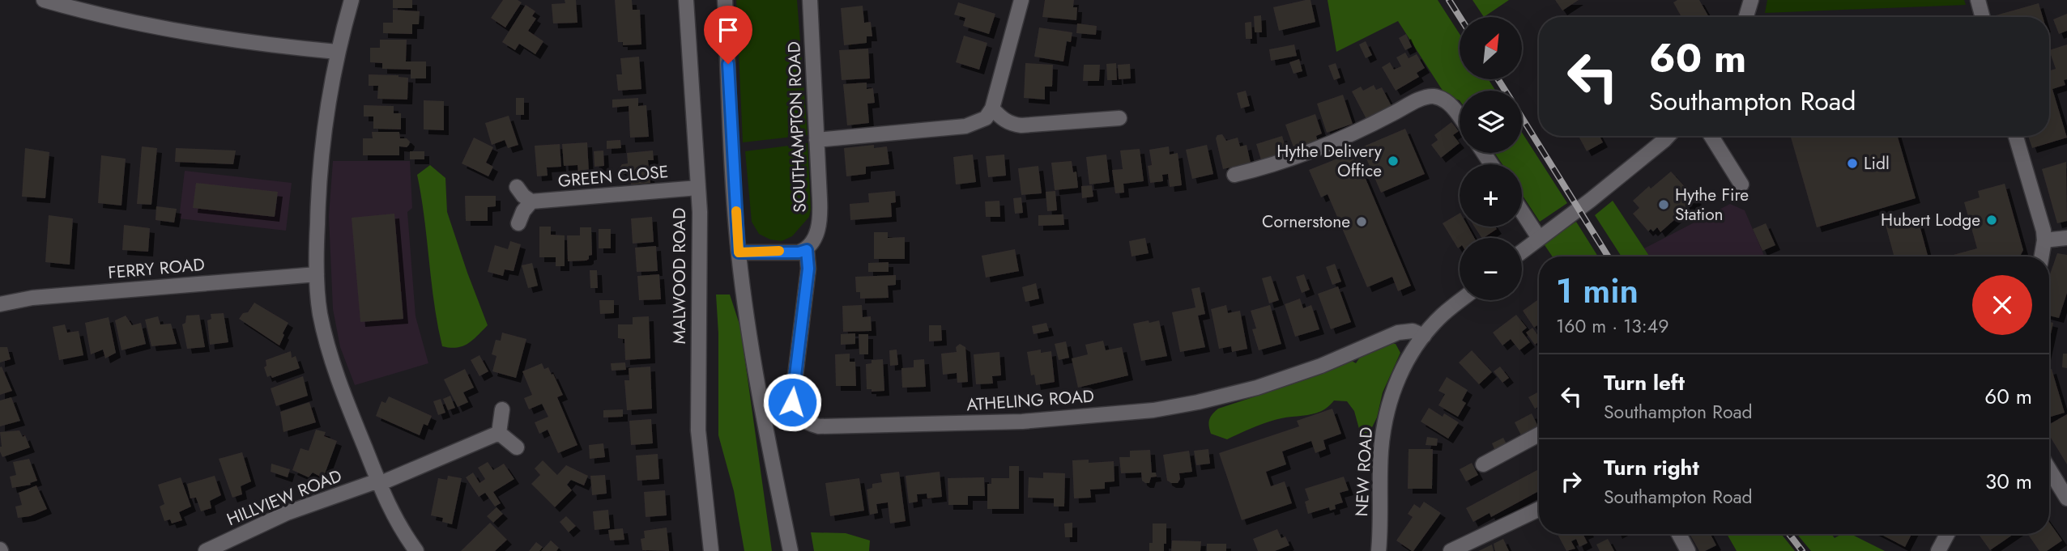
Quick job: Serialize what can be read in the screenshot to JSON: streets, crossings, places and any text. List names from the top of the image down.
{
  "streets": {
    "street": [
      "SOUTHAMPTON ROAD",
      "GREEN CLOSE",
      "FERRY ROAD",
      "MALWOOD ROAD",
      "ATHELING ROAD",
      "NEW ROAD",
      "HILLVIEW ROAD"
    ]
  },
  "crossings": [
    ["SOUTHAMPTON ROAD", "ATHELING ROAD"],
    ["GREEN CLOSE", "MALWOOD ROAD"],
    ["ATHELING ROAD", "NEW ROAD"]
  ],
  "places": [
    "Hythe Delivery Office",
    "Lidl",
    "Hythe Fire Station",
    "Hubert Lodge",
    "Cornerstone"
  ],
  "north": "top right",
  "page": {
    "map_buttons": ["+", "−"],
    "turn": ["60 m", "Southampton Road"],
    "heading": ["1 min", "160 m · 13:49"],
    "list": [
      {
        "name": "Turn left",
        "note": "Southampton Road",
        "value": "60 m"
      },
      {
        "name": "Turn right",
        "note": "Southampton Road",
        "value": "30 m"
      }
    ]
  }
}
